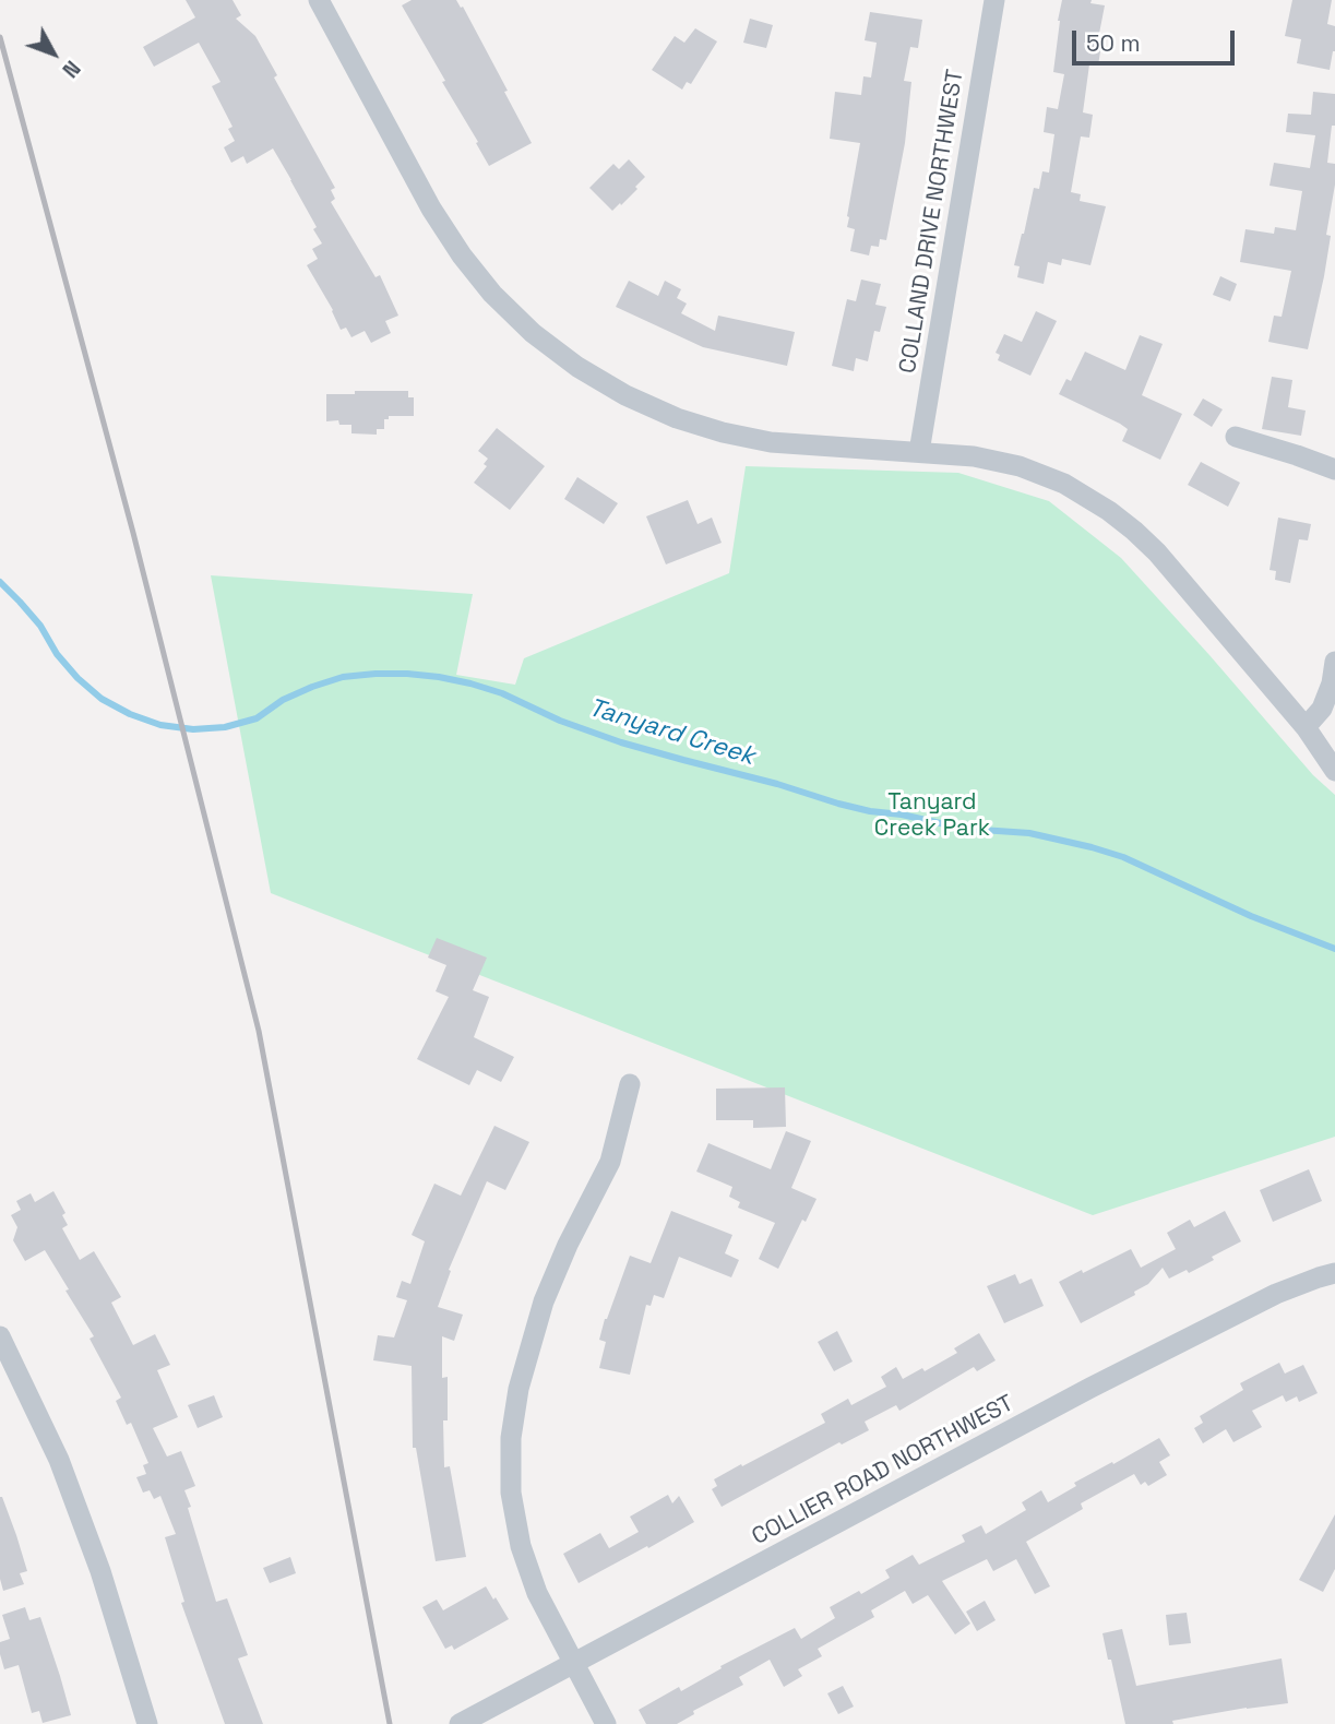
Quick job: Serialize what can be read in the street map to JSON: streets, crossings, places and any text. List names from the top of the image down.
{
  "streets": {
    "street": ["COLLAND DRIVE NORTHWEST", "COLLIER ROAD NORTHWEST"]
  },
  "water": ["Tanyard Creek"],
  "parks": ["Tanyard Creek Park"],
  "scale_bar": "50 m",
  "north": "bottom right"
}
